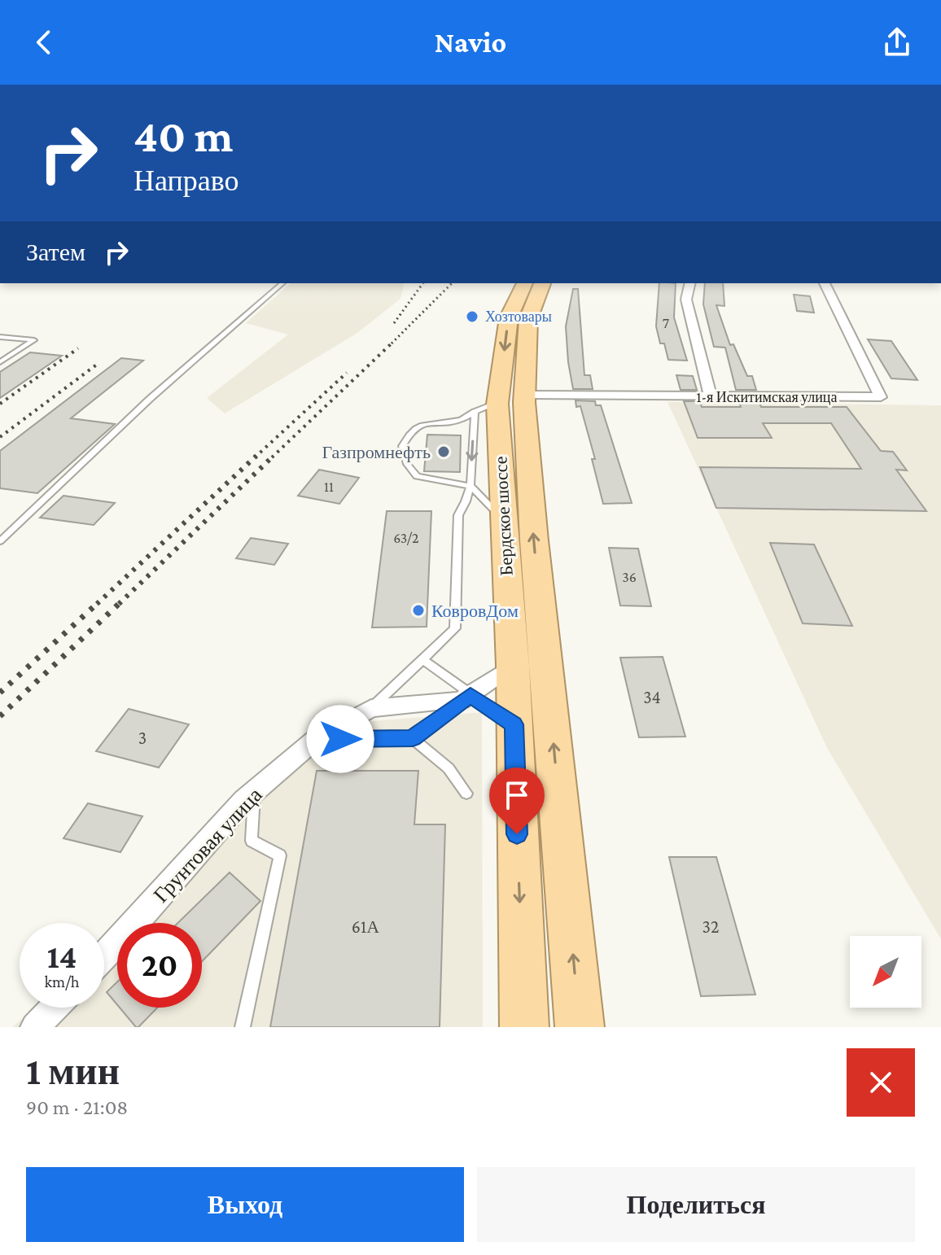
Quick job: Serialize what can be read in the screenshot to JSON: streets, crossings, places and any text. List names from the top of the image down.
{
  "streets": {
    "highway": ["Бердское шоссе"],
    "street": ["1-я Искитимская улица", "Грунтовая улица"]
  },
  "crossings": [
    ["1-я Искитимская улица", "Бердское шоссе"]
  ],
  "places": ["Хозтовары", "Газпромнефть", "КовровДом"],
  "house_numbers": [
    "7",
    "11",
    "63/2",
    "36",
    "34",
    "3",
    "61А",
    "32"
  ],
  "north": "bottom left",
  "page": {
    "header": "Navio",
    "turn": ["40 m", "Направо"],
    "then": "Затем",
    "speed": "14 km/h",
    "limit": "20",
    "heading": ["1 мин", "90 m · 21:08"],
    "buttons": ["Выход", "Поделиться"]
  }
}
